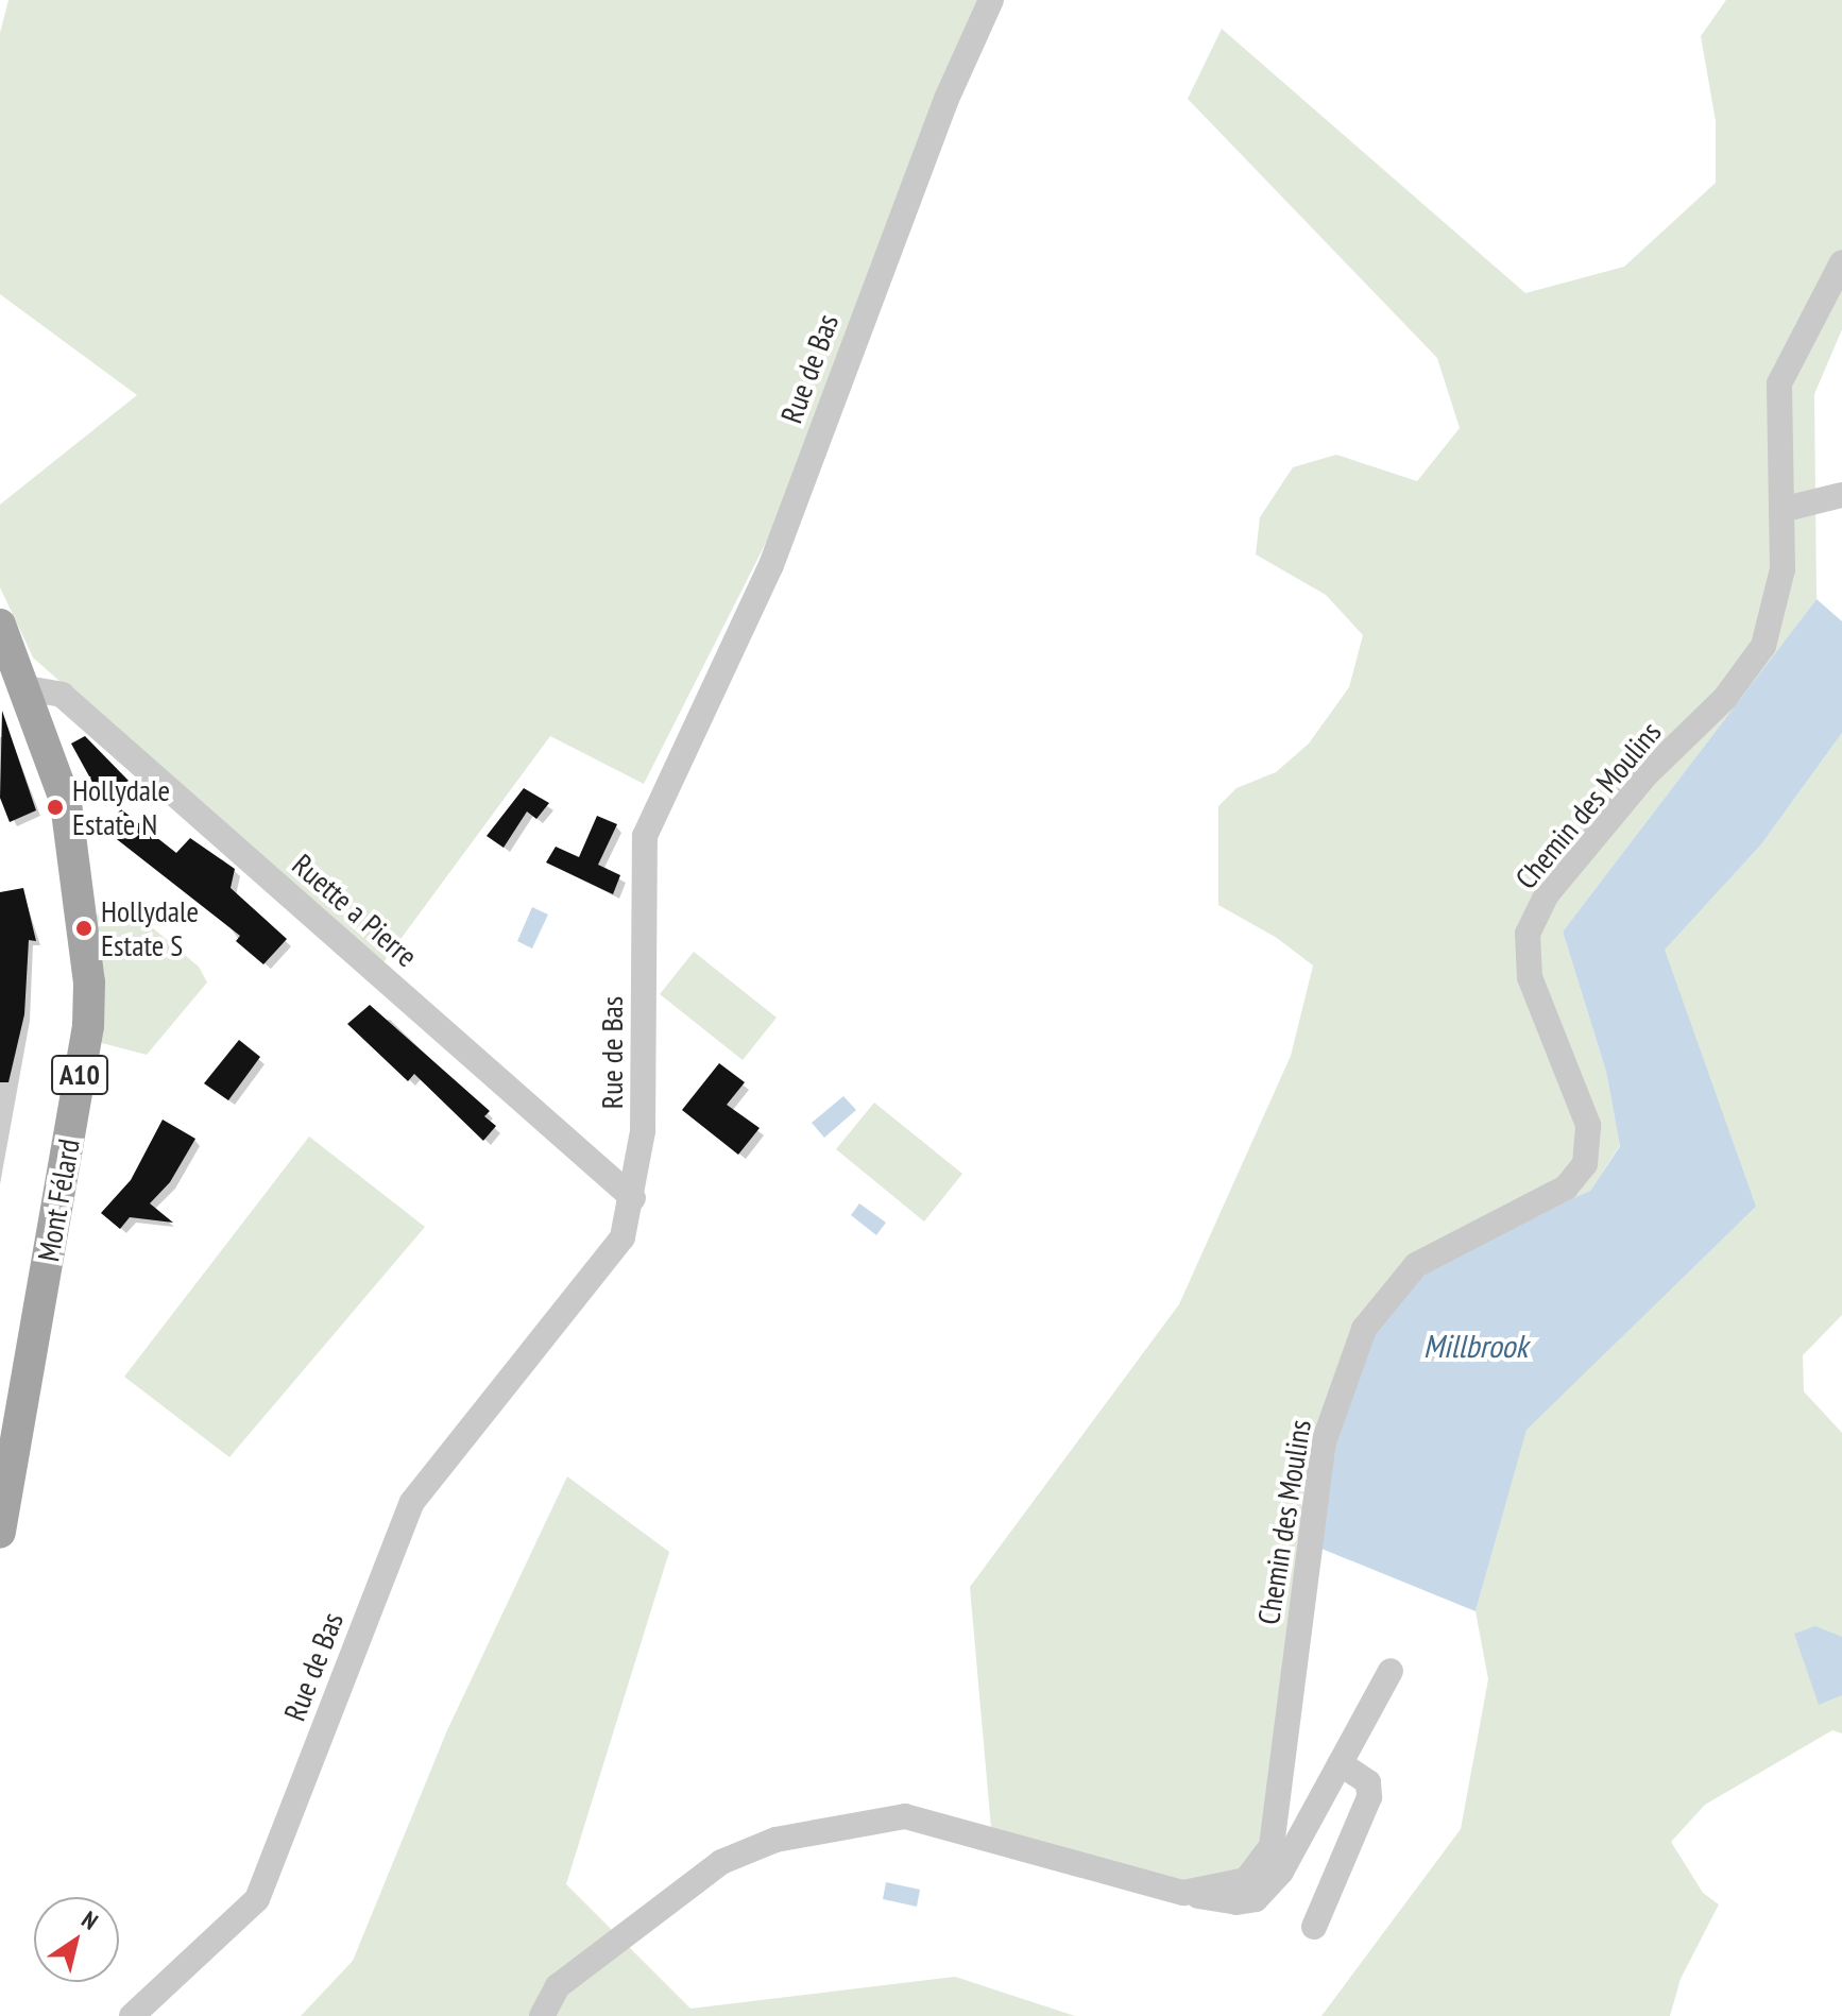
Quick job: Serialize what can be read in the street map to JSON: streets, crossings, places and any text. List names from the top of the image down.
{
  "streets": {
    "main road": ["A10", "Mont Félard"],
    "street": ["Rue de Bas", "Chemin des Moulins", "Ruette a Pierre"]
  },
  "crossings": [
    ["Rue de Bas", "Ruette a Pierre"],
    ["Ruette a Pierre", "Mont Félard"]
  ],
  "water": ["Millbrook"],
  "places": ["Hollydale Estate N", "Hollydale Estate S"],
  "north": "top right"
}
